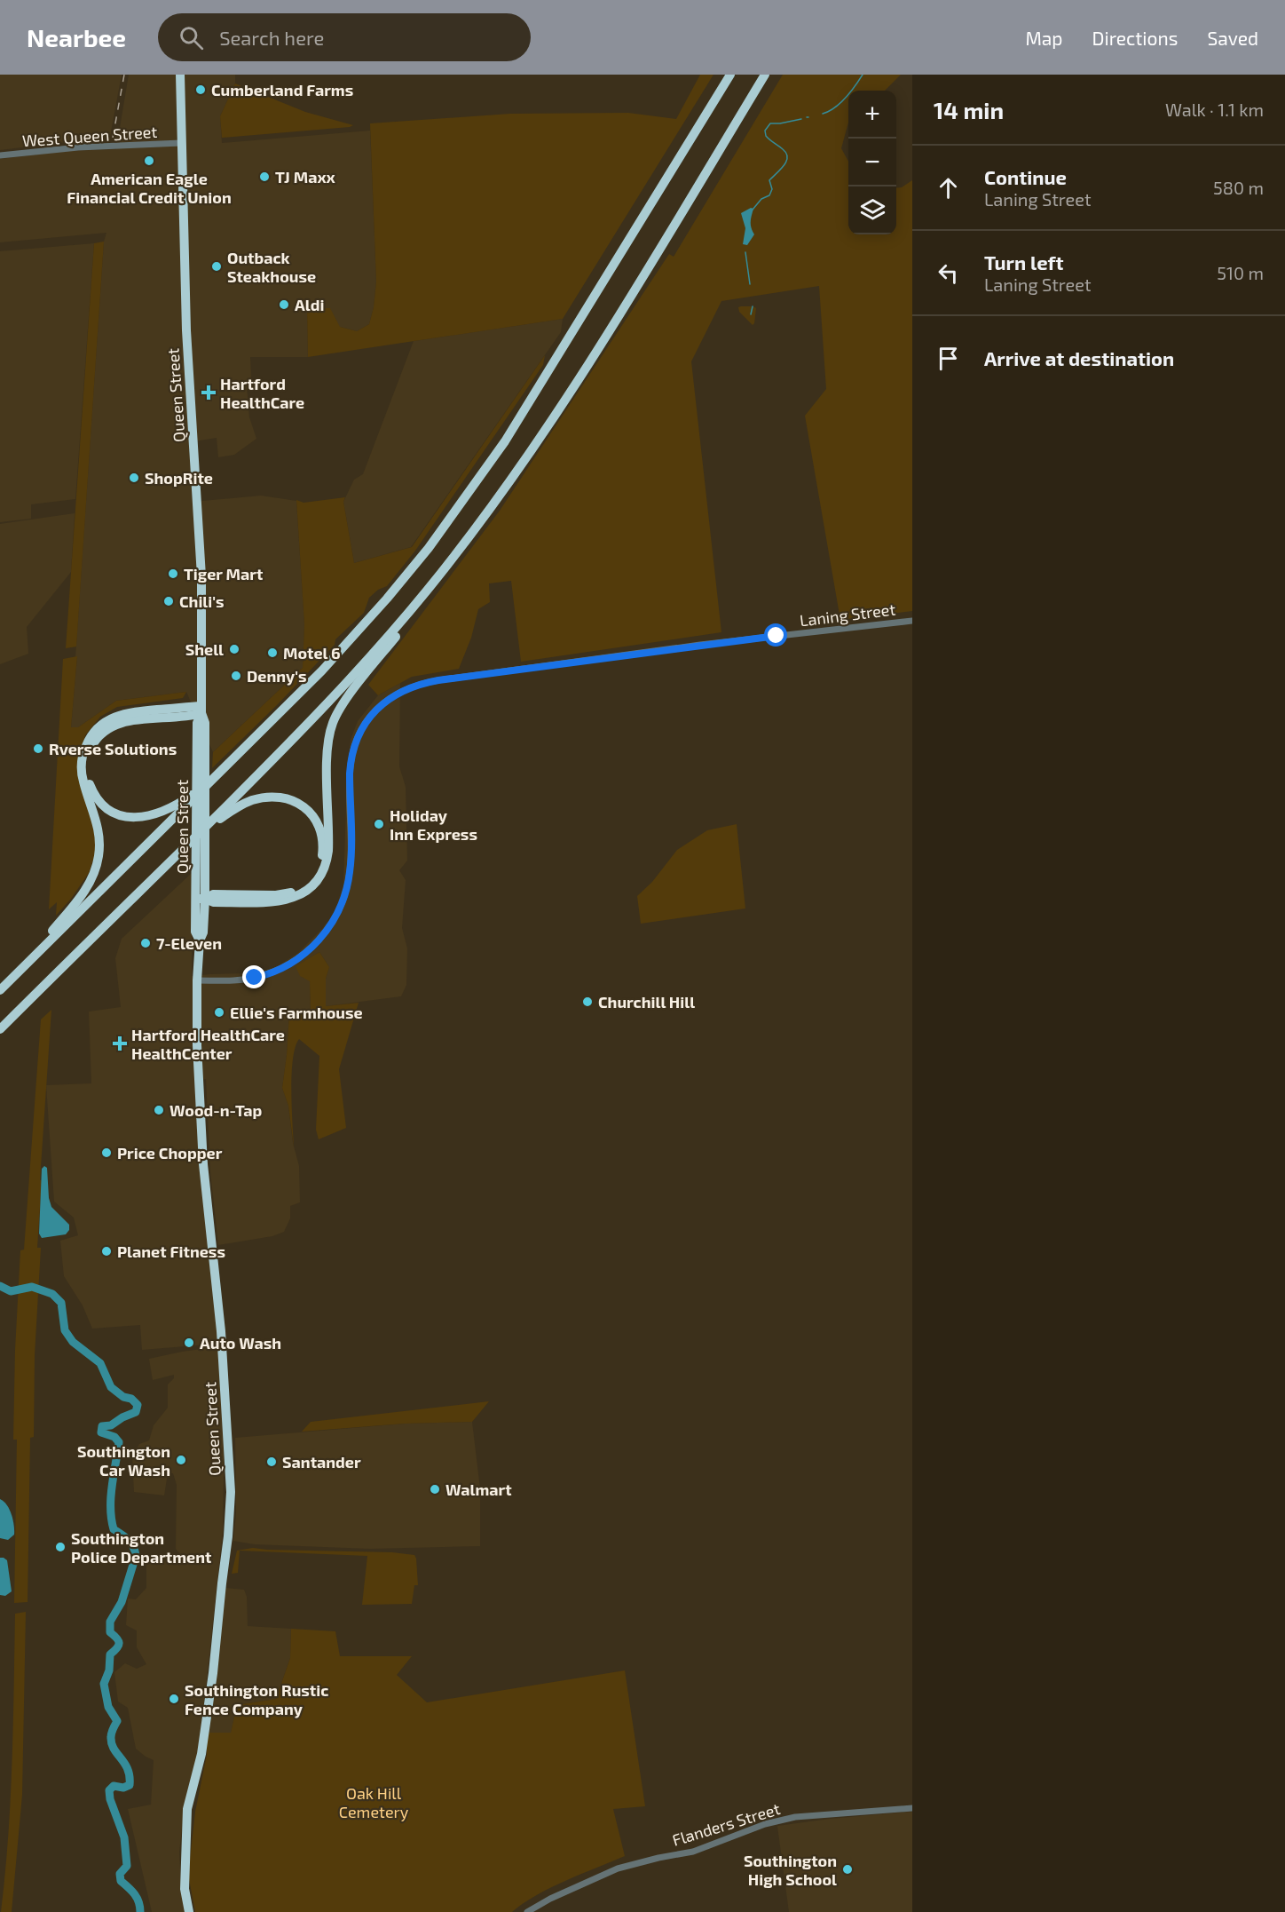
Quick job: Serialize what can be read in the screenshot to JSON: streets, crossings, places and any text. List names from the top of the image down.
{
  "streets": {
    "highway": ["Queen Street"],
    "street": ["West Queen Street", "Laning Street", "Flanders Street"]
  },
  "crossings": [
    ["West Queen Street", "Queen Street"],
    ["Queen Street", "Laning Street"]
  ],
  "parks": ["Oak Hill Cemetery"],
  "places": {
    "other": [
      "Cumberland Farms",
      "American Eagle Financial Credit Union",
      "TJ Maxx",
      "Outback Steakhouse",
      "Aldi",
      "ShopRite",
      "Tiger Mart",
      "Chili's",
      "Shell",
      "Motel 6",
      "Denny's",
      "Rverse Solutions",
      "Holiday Inn Express",
      "7-Eleven",
      "Churchill Hill",
      "Ellie's Farmhouse",
      "Wood-n-Tap",
      "Price Chopper",
      "Planet Fitness",
      "Auto Wash",
      "Southington Car Wash",
      "Santander",
      "Walmart",
      "Southington Police Department",
      "Southington Rustic Fence Company",
      "Southington High School"
    ],
    "health": ["Hartford HealthCare", "Hartford HealthCare HealthCenter"]
  },
  "page": {
    "header": "Nearbee",
    "search": "Search here",
    "nav": ["Map", "Directions", "Saved"],
    "heading": ["14 min", "Walk · 1.1 km"],
    "map_buttons": ["+", "−"],
    "list": [
      ["Continue", "Laning Street", "580 m"],
      ["Turn left", "Laning Street", "510 m"],
      "Arrive at destination"
    ]
  }
}
